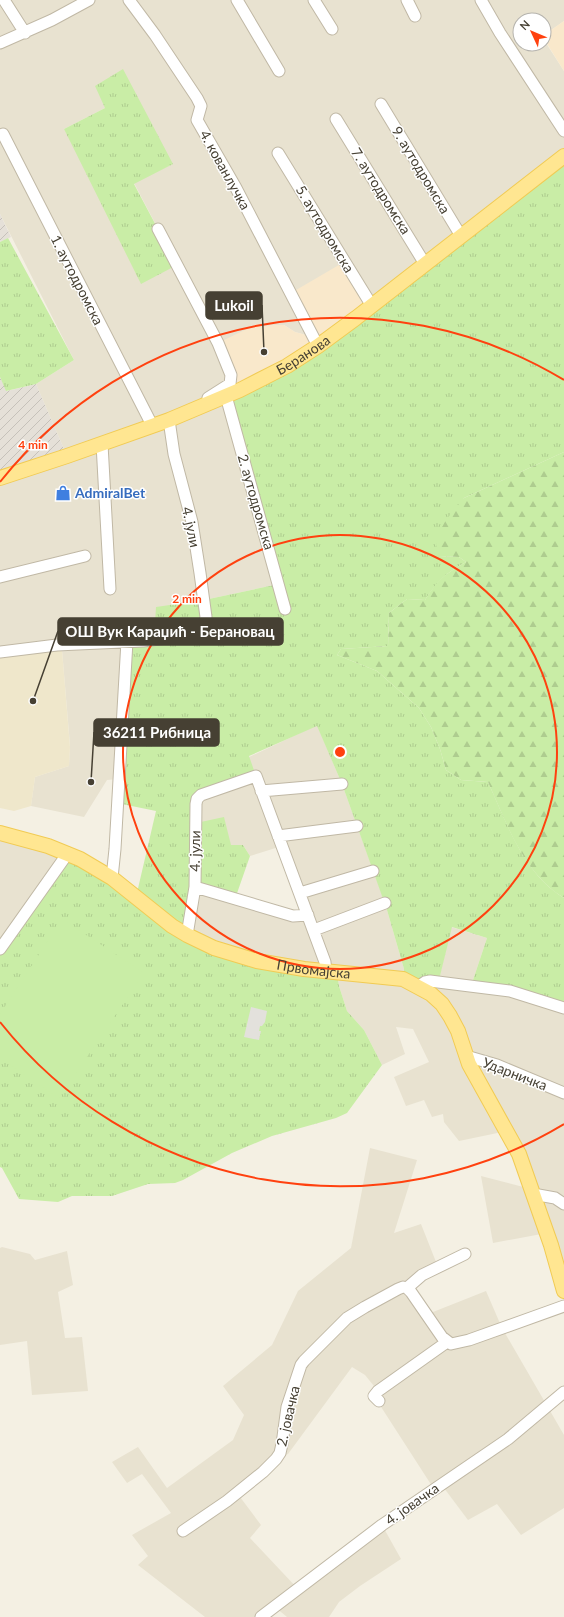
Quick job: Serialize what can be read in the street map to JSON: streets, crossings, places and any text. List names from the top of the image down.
{
  "streets": {
    "main road": ["Беранова", "Првомајска"],
    "street": [
      "4. кованлучка",
      "9. аутодромска",
      "7. аутодромска",
      "5. аутодромска",
      "1. аутодромска",
      "2. аутодромска",
      "4. јули",
      "Ударничка",
      "2. јовачка",
      "4. јовачка"
    ]
  },
  "crossings": [
    ["4. кованлучка", "Беранова"],
    ["9. аутодромска", "Беранова"],
    ["7. аутодромска", "Беранова"],
    ["5. аутодромска", "Беранова"],
    ["1. аутодромска", "Беранова"],
    ["Беранова", "2. аутодромска"],
    ["Беранова", "4. јули"],
    ["4. јули", "Првомајска"],
    ["Првомајска", "Ударничка"]
  ],
  "places": {
    "other": ["Lukoil", "ОШ Вук Караџић - Берановац", "36211 Рибница"],
    "shop": ["AdmiralBet"]
  },
  "north": "top left",
  "rings": ["4 min", "2 min"]
}
